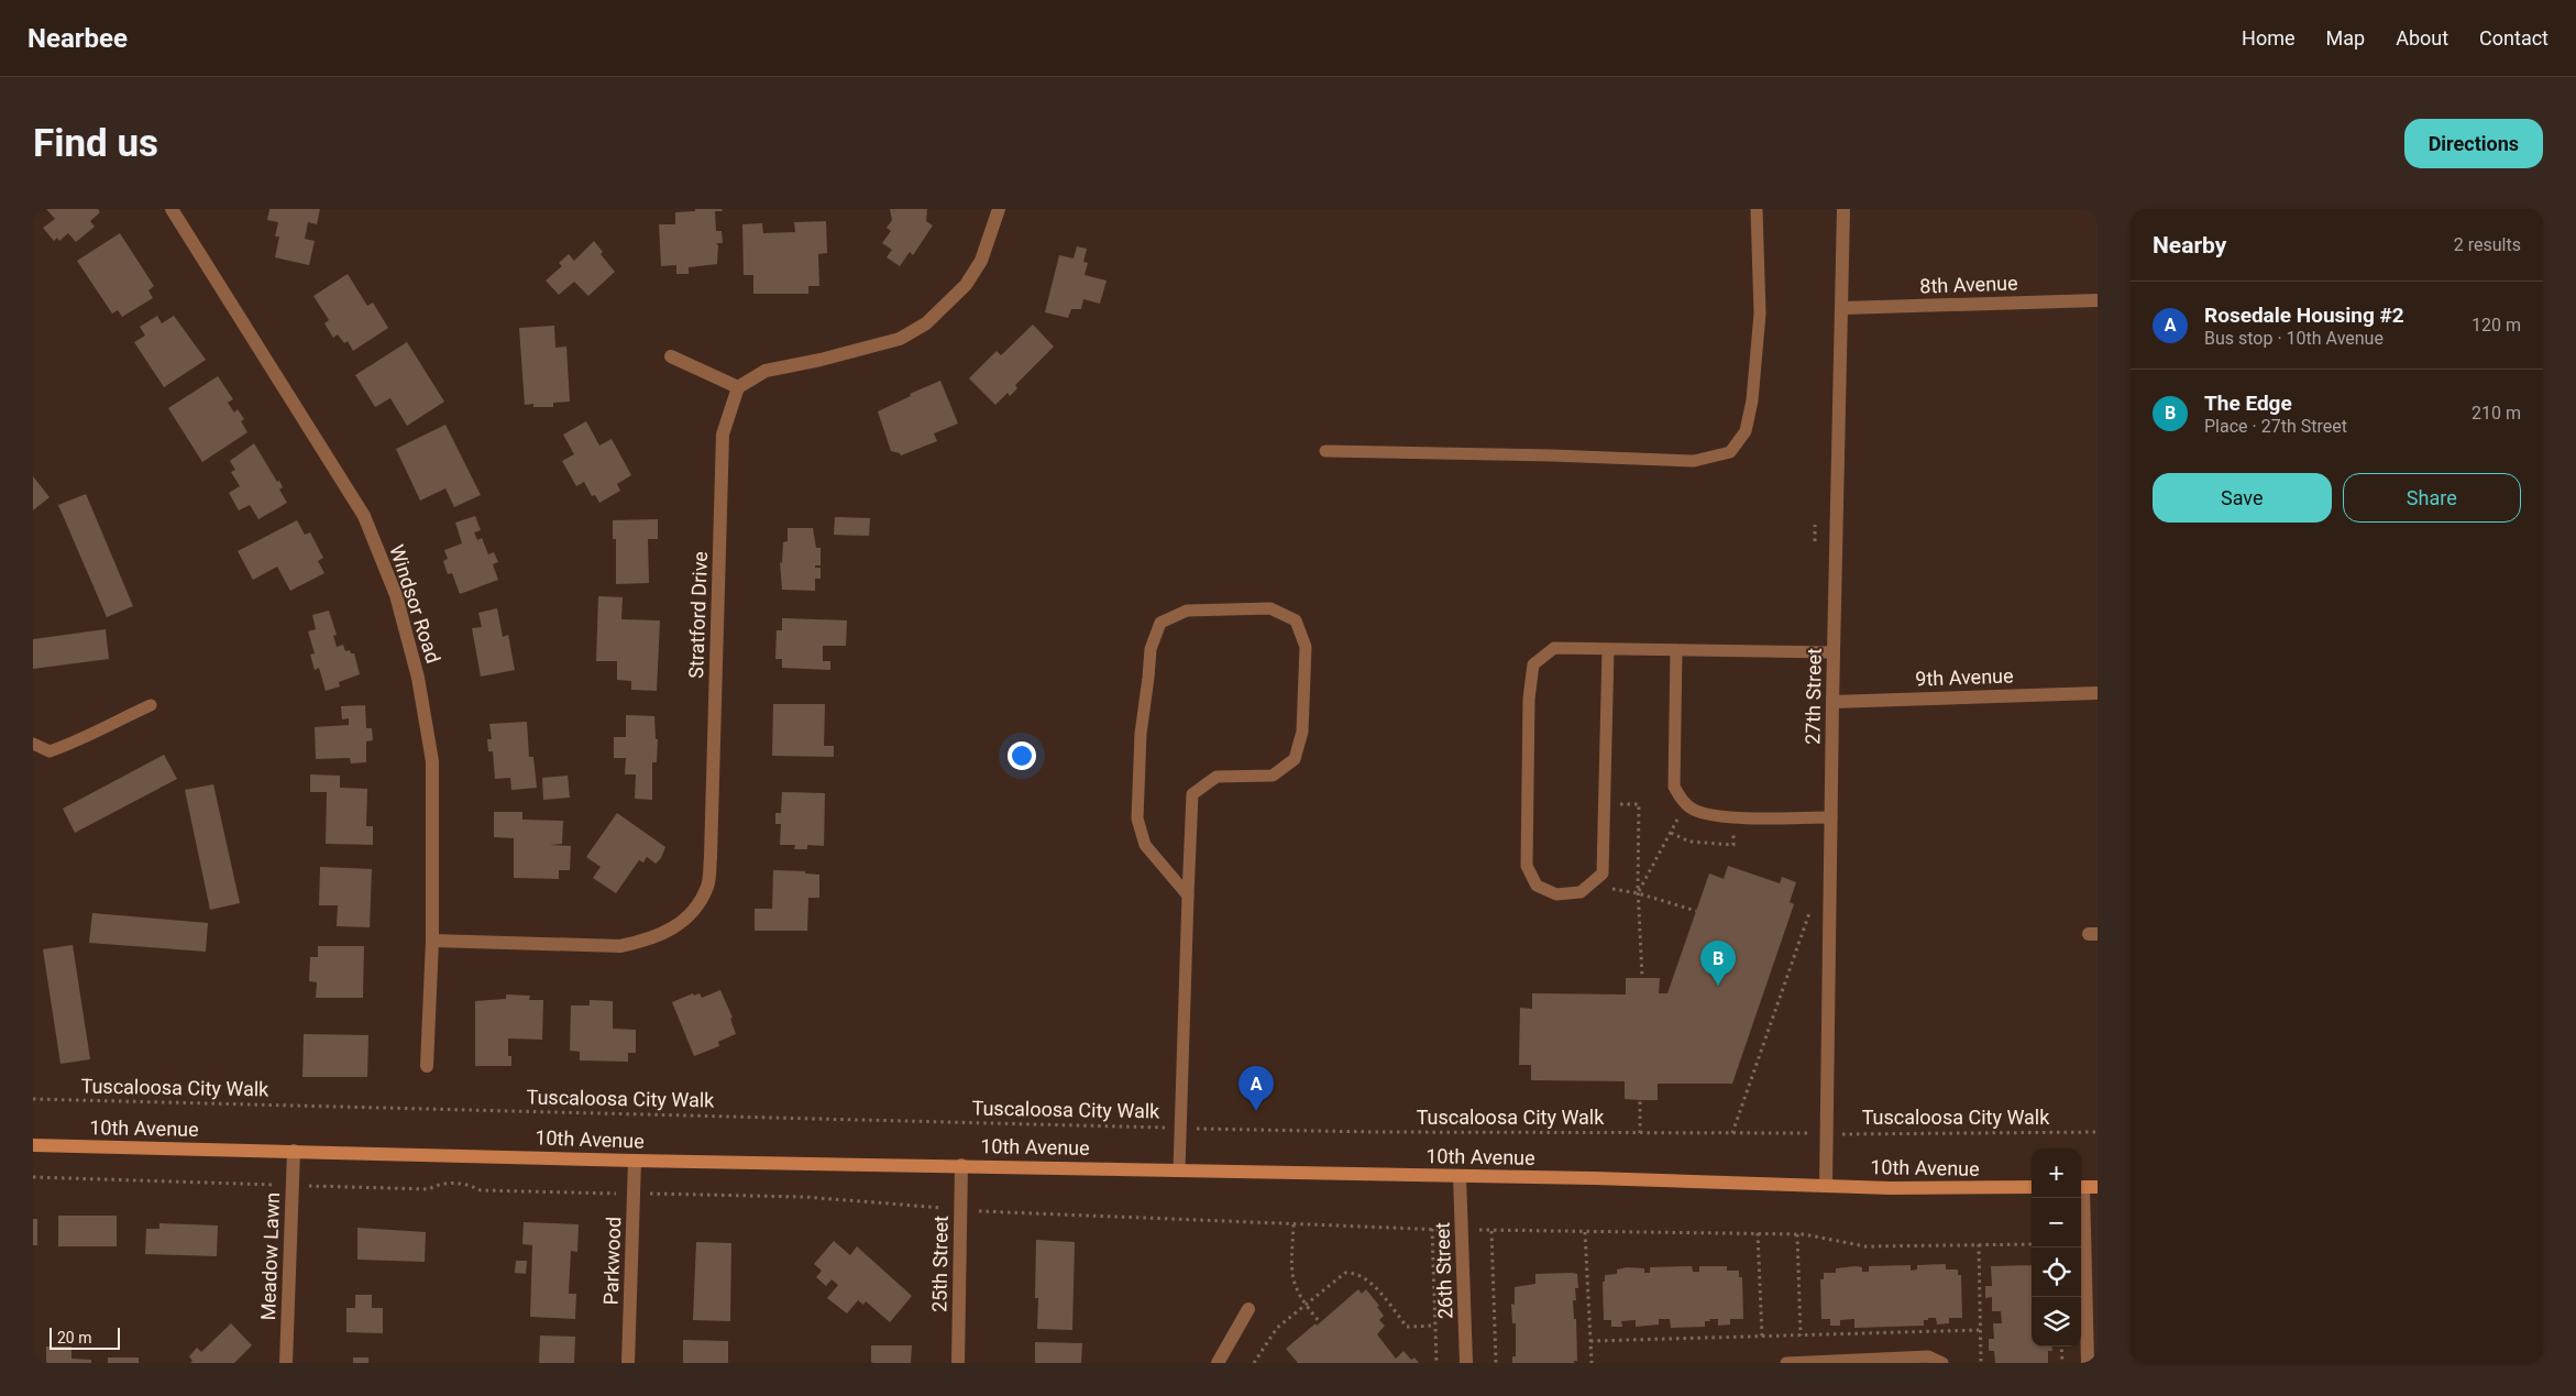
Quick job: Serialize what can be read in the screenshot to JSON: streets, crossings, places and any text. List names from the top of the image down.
{
  "streets": {
    "main road": ["10th Avenue"],
    "street": [
      "8th Avenue",
      "Windsor Road",
      "Stratford Drive",
      "9th Avenue",
      "27th Street",
      "Meadow Lawn",
      "Parkwood",
      "25th Street",
      "26th Street"
    ],
    "path": ["Tuscaloosa City Walk"]
  },
  "crossings": [
    ["8th Avenue", "27th Street"],
    ["Windsor Road", "Stratford Drive"],
    ["9th Avenue", "27th Street"],
    ["27th Street", "Tuscaloosa City Walk"],
    ["27th Street", "10th Avenue"],
    ["10th Avenue", "Meadow Lawn"],
    ["10th Avenue", "Parkwood"],
    ["10th Avenue", "25th Street"],
    ["10th Avenue", "26th Street"]
  ],
  "scale_bar": "20 m",
  "page": {
    "header": "Nearbee",
    "nav": [
      "Home",
      "Map",
      "About",
      "Contact"
    ],
    "buttons": [
      "Directions",
      ["Save", "Share"]
    ],
    "title": "Find us",
    "heading": ["Nearby", "2 results"],
    "list": [
      {
        "mark": "A",
        "name": "Rosedale Housing #2",
        "note": "Bus stop · 10th Avenue",
        "value": "120 m"
      },
      {
        "mark": "B",
        "name": "The Edge",
        "note": "Place · 27th Street",
        "value": "210 m"
      }
    ],
    "pins": ["B", "A"],
    "map_buttons": ["+", "−"],
    "scale": "20 m"
  }
}
